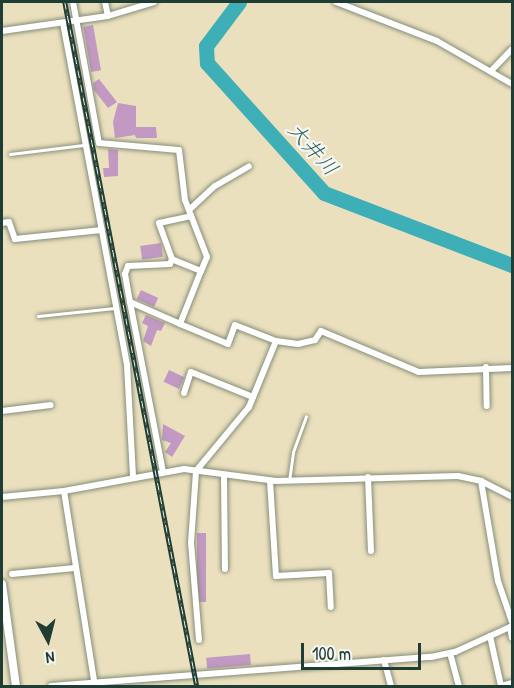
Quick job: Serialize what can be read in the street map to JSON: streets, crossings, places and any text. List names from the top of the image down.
{
  "water": ["大井川"],
  "scale_bar": "100 m",
  "north": "bottom"
}
